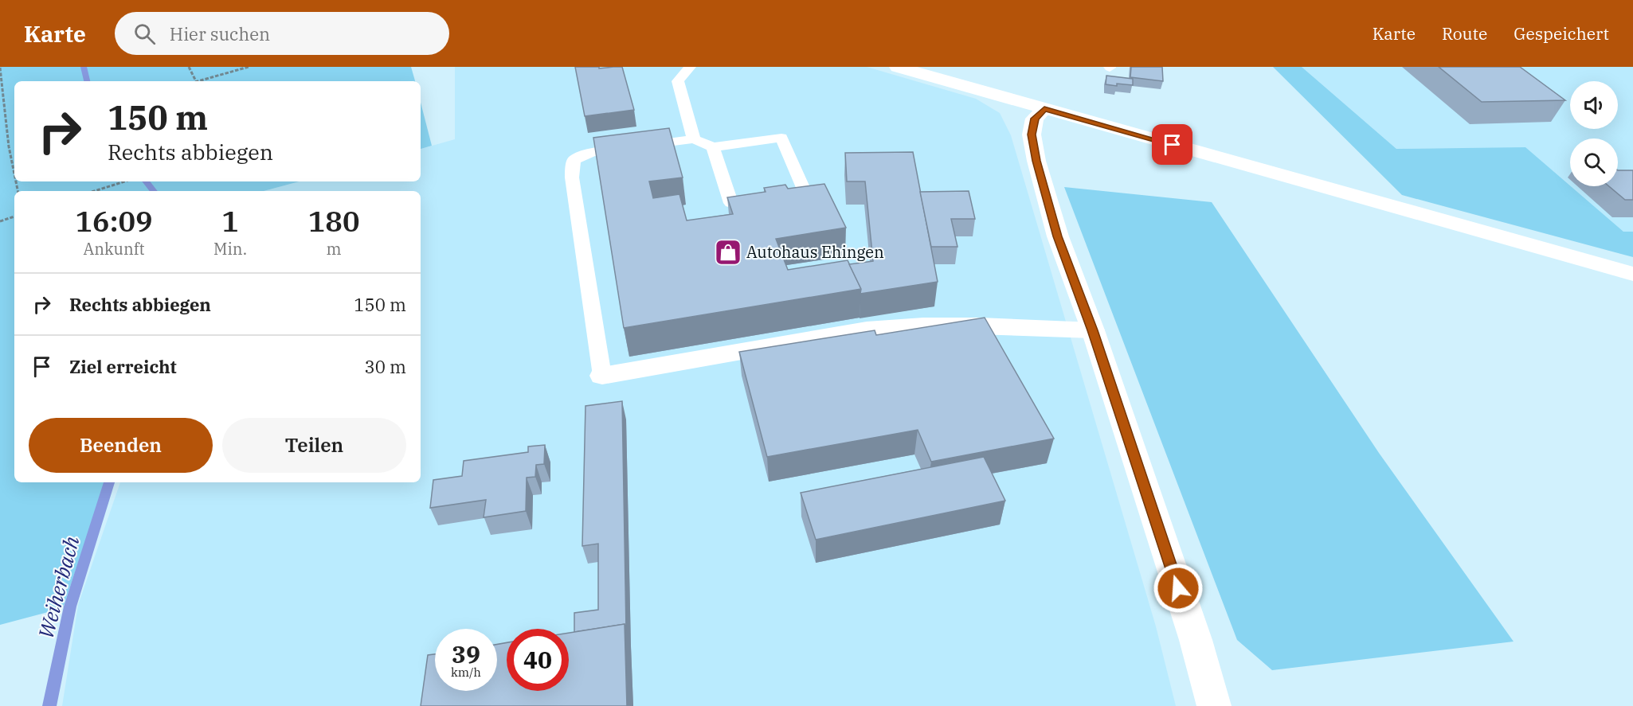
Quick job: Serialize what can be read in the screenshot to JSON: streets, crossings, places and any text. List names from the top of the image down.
{
  "water": ["Weiherbach"],
  "places": {
    "shop": ["Autohaus Ehingen"]
  },
  "page": {
    "header": "Karte",
    "search": "Hier suchen",
    "nav": ["Karte", "Route", "Gespeichert"],
    "turn": ["150 m", "Rechts abbiegen"],
    "eta": [
      "16:09",
      "Ankunft",
      "1",
      "Min.",
      "180",
      "m"
    ],
    "list": [
      {
        "name": "Rechts abbiegen",
        "value": "150 m"
      },
      {
        "name": "Ziel erreicht",
        "value": "30 m"
      }
    ],
    "buttons": ["Beenden", "Teilen"],
    "speed": "39 km/h",
    "limit": "40"
  }
}
